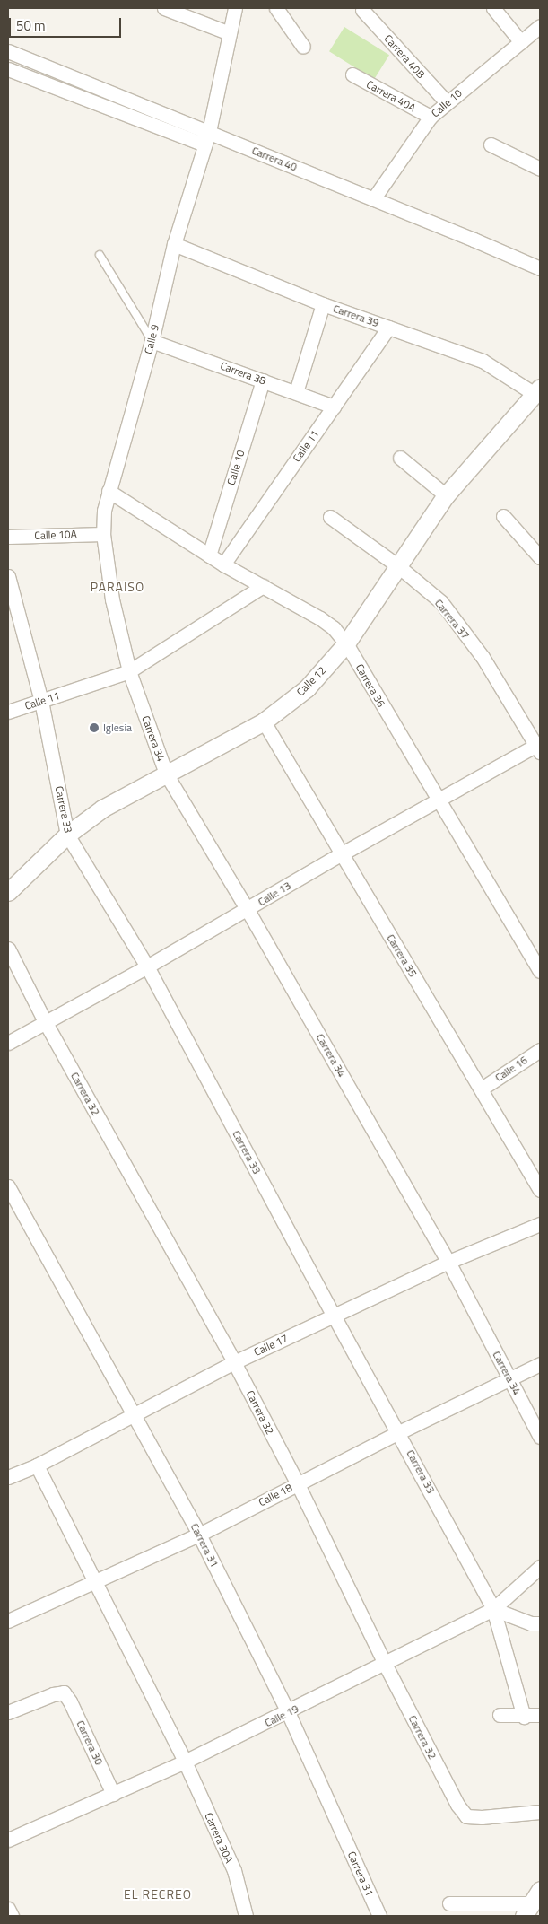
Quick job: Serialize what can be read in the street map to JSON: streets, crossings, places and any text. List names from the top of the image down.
{
  "streets": {
    "street": [
      "Carrera 40B",
      "Carrera 40A",
      "Calle 10",
      "Carrera 40",
      "Carrera 39",
      "Calle 9",
      "Carrera 38",
      "Calle 11",
      "Calle 10A",
      "Carrera 37",
      "Calle 12",
      "Carrera 36",
      "Carrera 34",
      "Carrera 33",
      "Calle 13",
      "Carrera 35",
      "Calle 16",
      "Carrera 32",
      "Calle 17",
      "Calle 18",
      "Carrera 31",
      "Calle 19",
      "Carrera 30",
      "Carrera 30A"
    ]
  },
  "crossings": [
    ["Carrera 40B", "Calle 10"],
    ["Carrera 40A", "Calle 10"],
    ["Calle 10", "Carrera 40"],
    ["Calle 10", "Carrera 38"],
    ["Calle 10", "Carrera 36"],
    ["Carrera 40", "Calle 9"],
    ["Carrera 39", "Calle 9"],
    ["Carrera 39", "Calle 11"],
    ["Carrera 39", "Calle 12"],
    ["Calle 9", "Carrera 38"],
    ["Calle 9", "Calle 11"],
    ["Calle 9", "Calle 10A"],
    ["Calle 9", "Carrera 36"],
    ["Calle 9", "Carrera 34"],
    ["Carrera 38", "Calle 11"],
    ["Calle 11", "Carrera 36"],
    ["Calle 11", "Carrera 34"],
    ["Calle 11", "Carrera 33"],
    ["Carrera 37", "Calle 12"],
    ["Carrera 37", "Calle 13"],
    ["Calle 12", "Carrera 36"],
    ["Calle 12", "Carrera 34"],
    ["Calle 12", "Carrera 33"],
    ["Calle 12", "Carrera 35"],
    ["Carrera 36", "Calle 13"],
    ["Carrera 34", "Calle 13"],
    ["Carrera 34", "Calle 17"],
    ["Carrera 34", "Calle 18"],
    ["Carrera 33", "Calle 13"],
    ["Carrera 33", "Calle 17"],
    ["Carrera 33", "Calle 18"],
    ["Carrera 33", "Calle 19"],
    ["Calle 13", "Carrera 35"],
    ["Calle 13", "Carrera 32"],
    ["Carrera 35", "Calle 16"],
    ["Carrera 32", "Calle 17"],
    ["Carrera 32", "Calle 18"],
    ["Carrera 32", "Calle 19"],
    ["Calle 17", "Carrera 31"],
    ["Calle 18", "Carrera 31"],
    ["Carrera 31", "Calle 19"],
    ["Calle 19", "Carrera 30"],
    ["Calle 19", "Carrera 30A"]
  ],
  "districts": ["PARAISO", "EL RECREO"],
  "places": ["Iglesia"],
  "scale_bar": "50 m"
}
